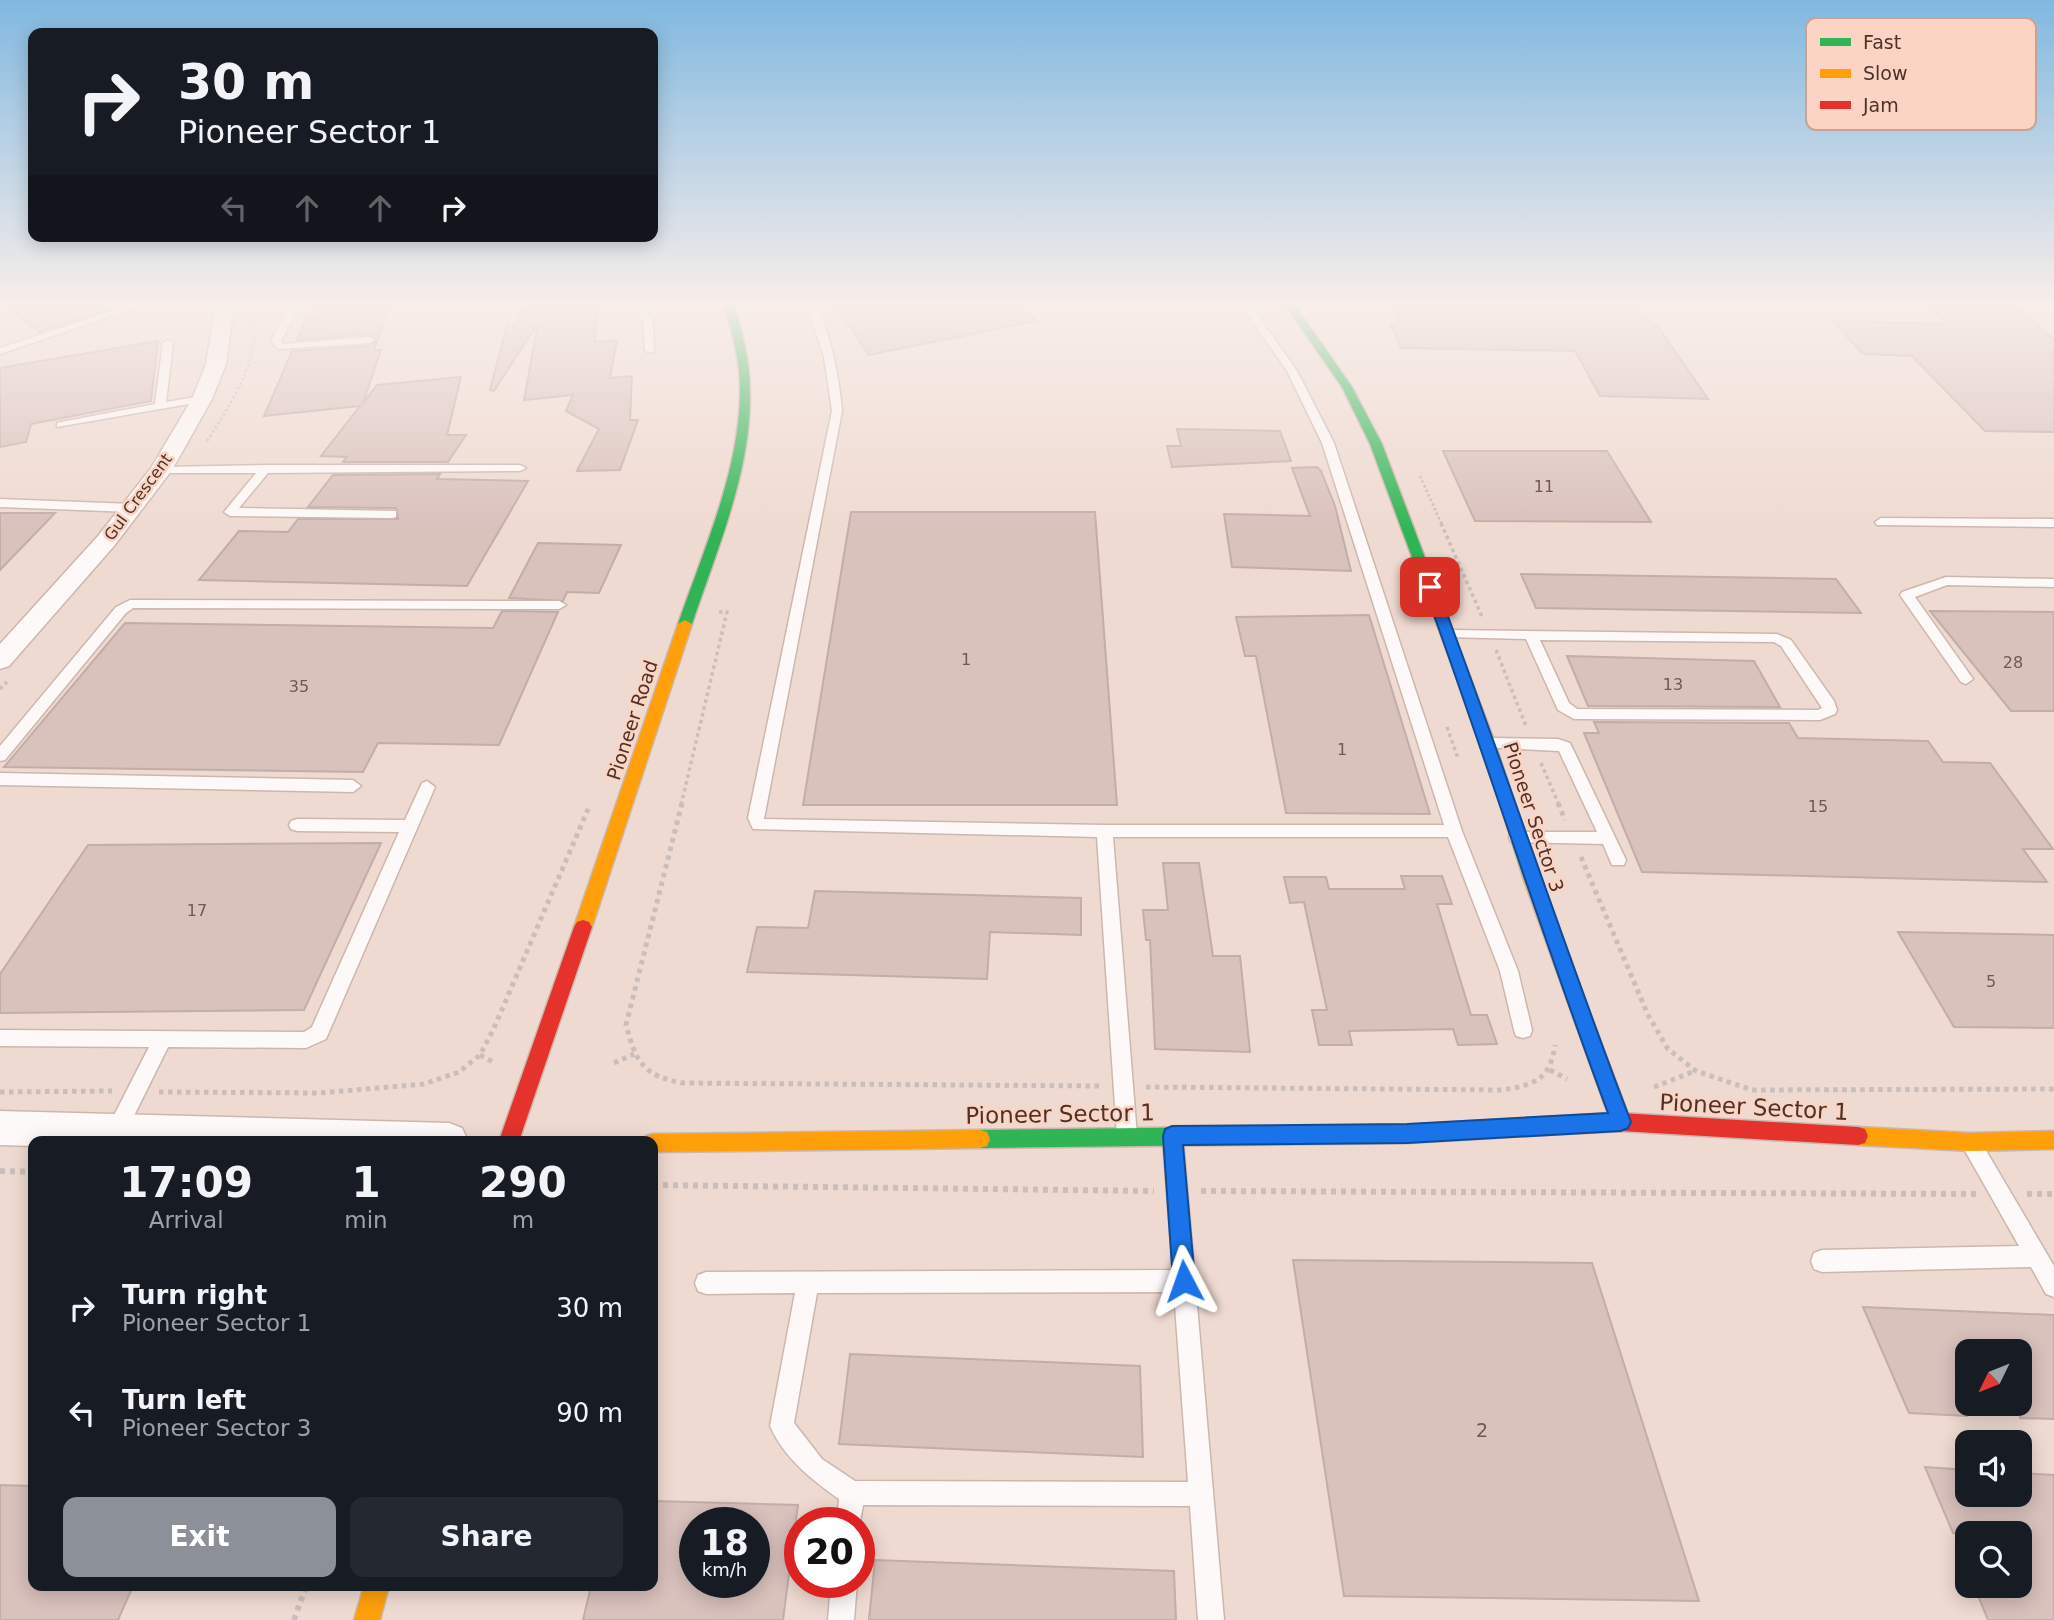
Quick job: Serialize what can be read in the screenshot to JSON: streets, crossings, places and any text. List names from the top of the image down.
{
  "streets": {
    "street": [
      "Gul Crescent",
      "Pioneer Road",
      "Pioneer Sector 3",
      "Pioneer Sector 1"
    ]
  },
  "crossings": [
    ["Pioneer Sector 3", "Pioneer Sector 1"]
  ],
  "house_numbers": [
    "11",
    "1",
    "28",
    "13",
    "35",
    "1",
    "15",
    "17",
    "5",
    "2"
  ],
  "legend": ["Fast", "Slow", "Jam"],
  "north": "bottom left",
  "page": {
    "turn": ["30 m", "Pioneer Sector 1"],
    "eta": [
      "17:09",
      "Arrival",
      "1",
      "min",
      "290",
      "m"
    ],
    "list": [
      {
        "name": "Turn right",
        "note": "Pioneer Sector 1",
        "value": "30 m"
      },
      {
        "name": "Turn left",
        "note": "Pioneer Sector 3",
        "value": "90 m"
      }
    ],
    "buttons": ["Exit", "Share"],
    "speed": "18 km/h",
    "limit": "20"
  }
}
